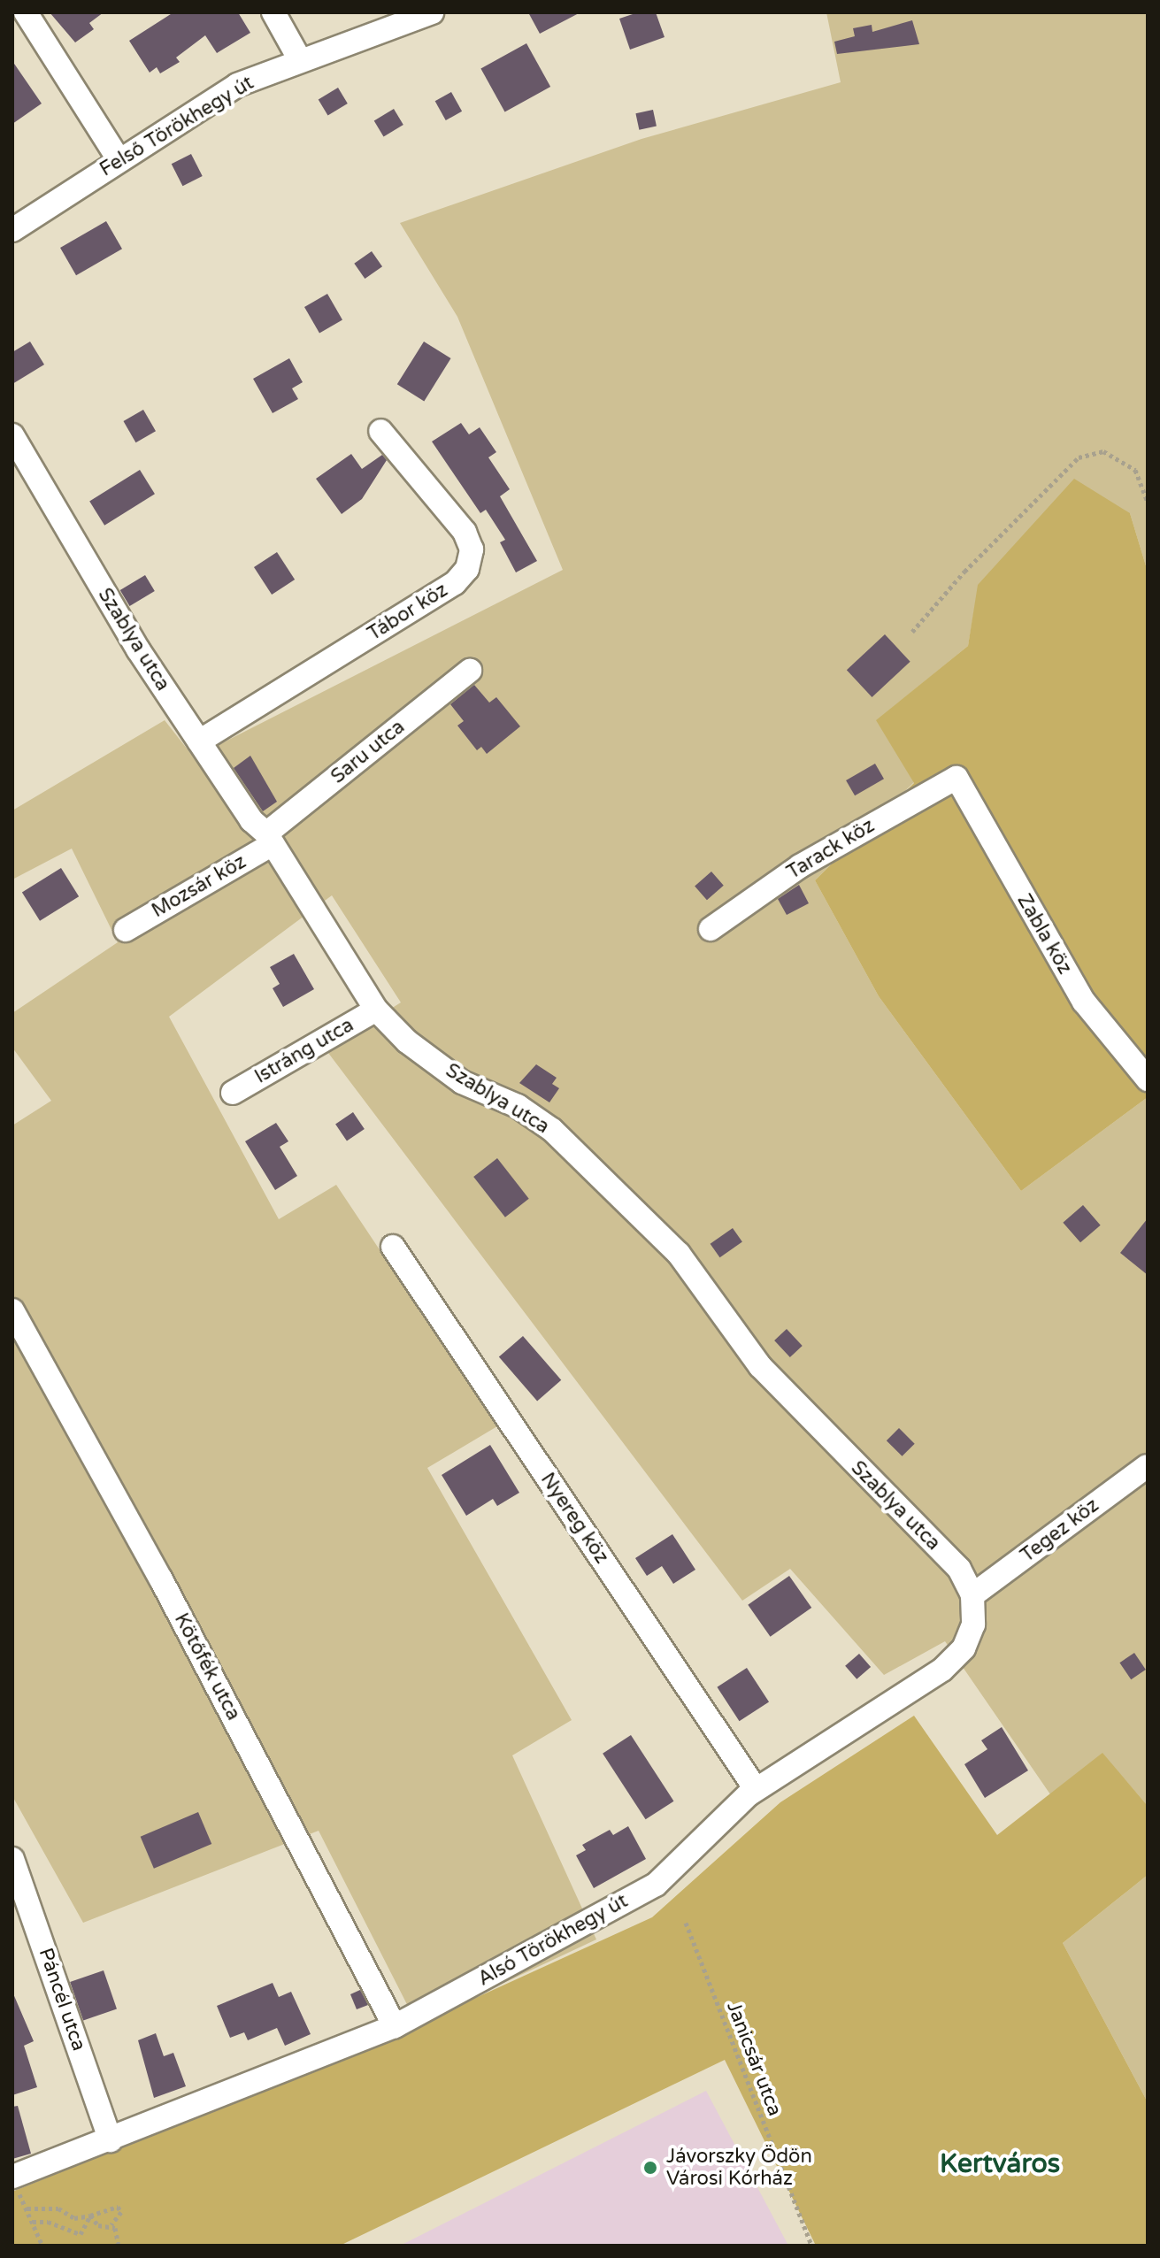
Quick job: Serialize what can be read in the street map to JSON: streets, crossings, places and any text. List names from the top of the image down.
{
  "streets": {
    "street": [
      "Felső Törökhegy út",
      "Tábor köz",
      "Szablya utca",
      "Saru utca",
      "Tarack köz",
      "Mozsár köz",
      "Zabla köz",
      "Istráng utca",
      "Nyereg köz",
      "Tegez köz",
      "Kötőfék utca",
      "Alsó Törökhegy út",
      "Páncél utca"
    ],
    "path": ["Janicsár utca"]
  },
  "crossings": [
    ["Tábor köz", "Szablya utca"],
    ["Szablya utca", "Saru utca"],
    ["Szablya utca", "Mozsár köz"],
    ["Szablya utca", "Istráng utca"],
    ["Szablya utca", "Alsó Törökhegy út"],
    ["Saru utca", "Mozsár köz"],
    ["Tarack köz", "Zabla köz"],
    ["Nyereg köz", "Alsó Törökhegy út"],
    ["Tegez köz", "Alsó Törökhegy út"],
    ["Kötőfék utca", "Alsó Törökhegy út"],
    ["Alsó Törökhegy út", "Páncél utca"]
  ],
  "districts": ["Kertváros"],
  "places": ["Jávorszky Ödön Városi Kórház"]
}
